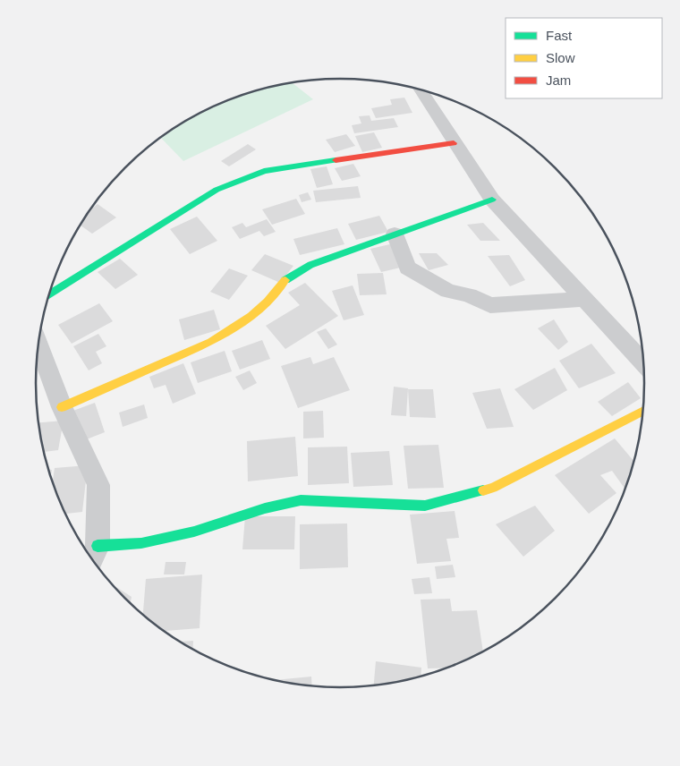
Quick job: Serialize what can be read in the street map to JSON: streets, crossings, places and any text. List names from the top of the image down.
{
  "legend": ["Fast", "Slow", "Jam"]
}
